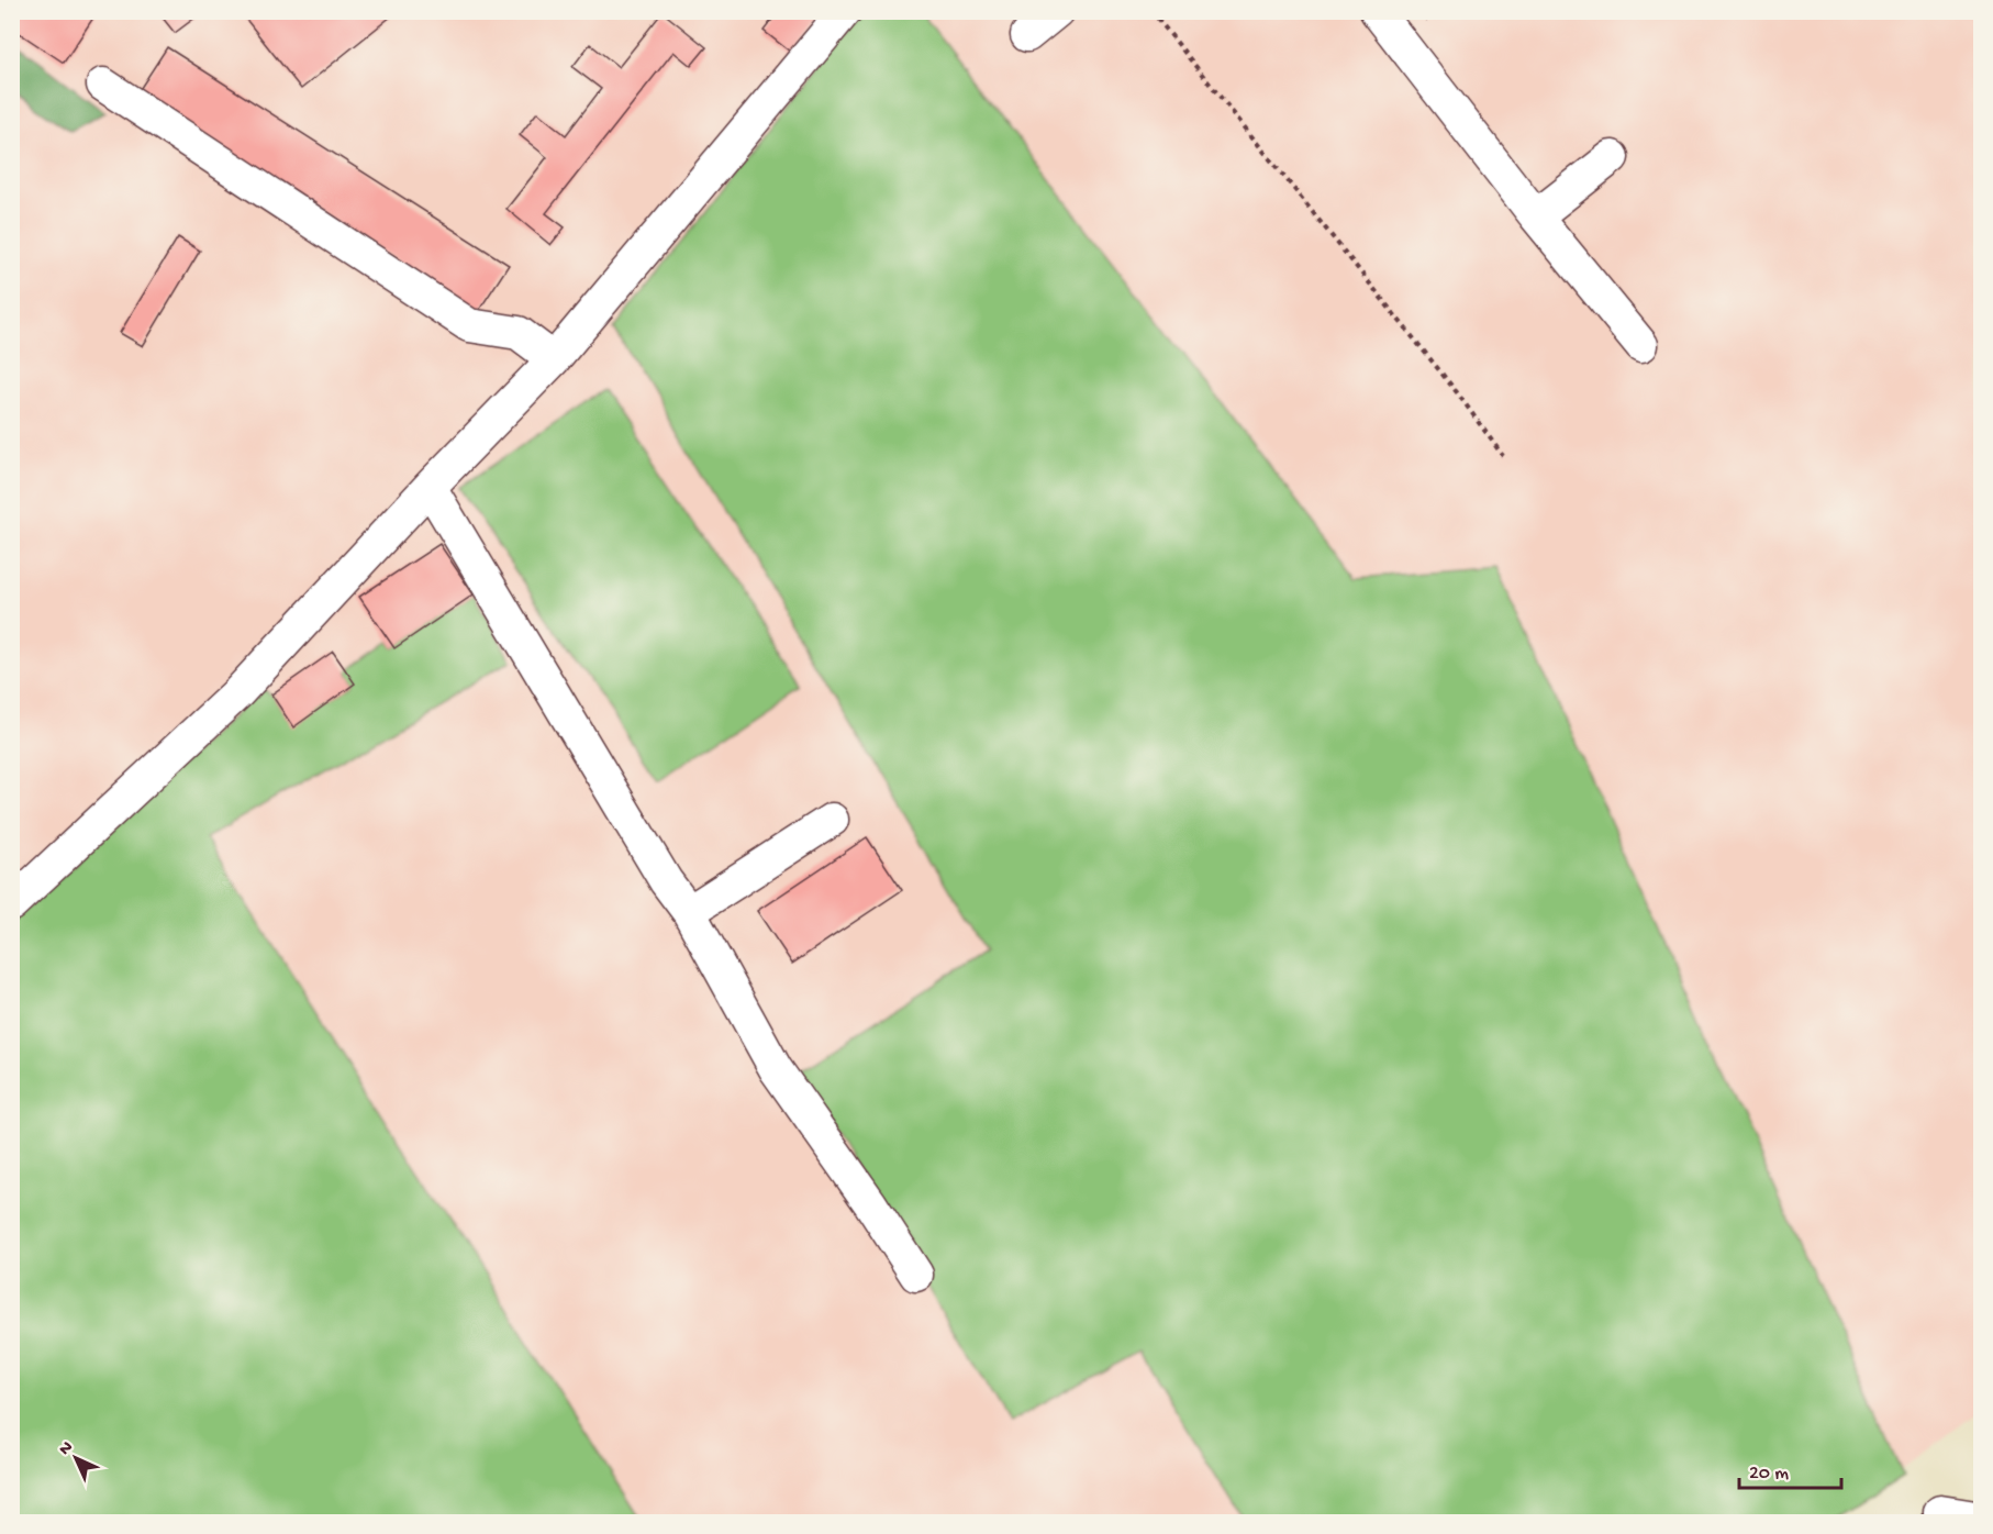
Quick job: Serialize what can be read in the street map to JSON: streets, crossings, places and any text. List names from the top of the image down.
{
  "scale_bar": "20 m",
  "north": "top left"
}
